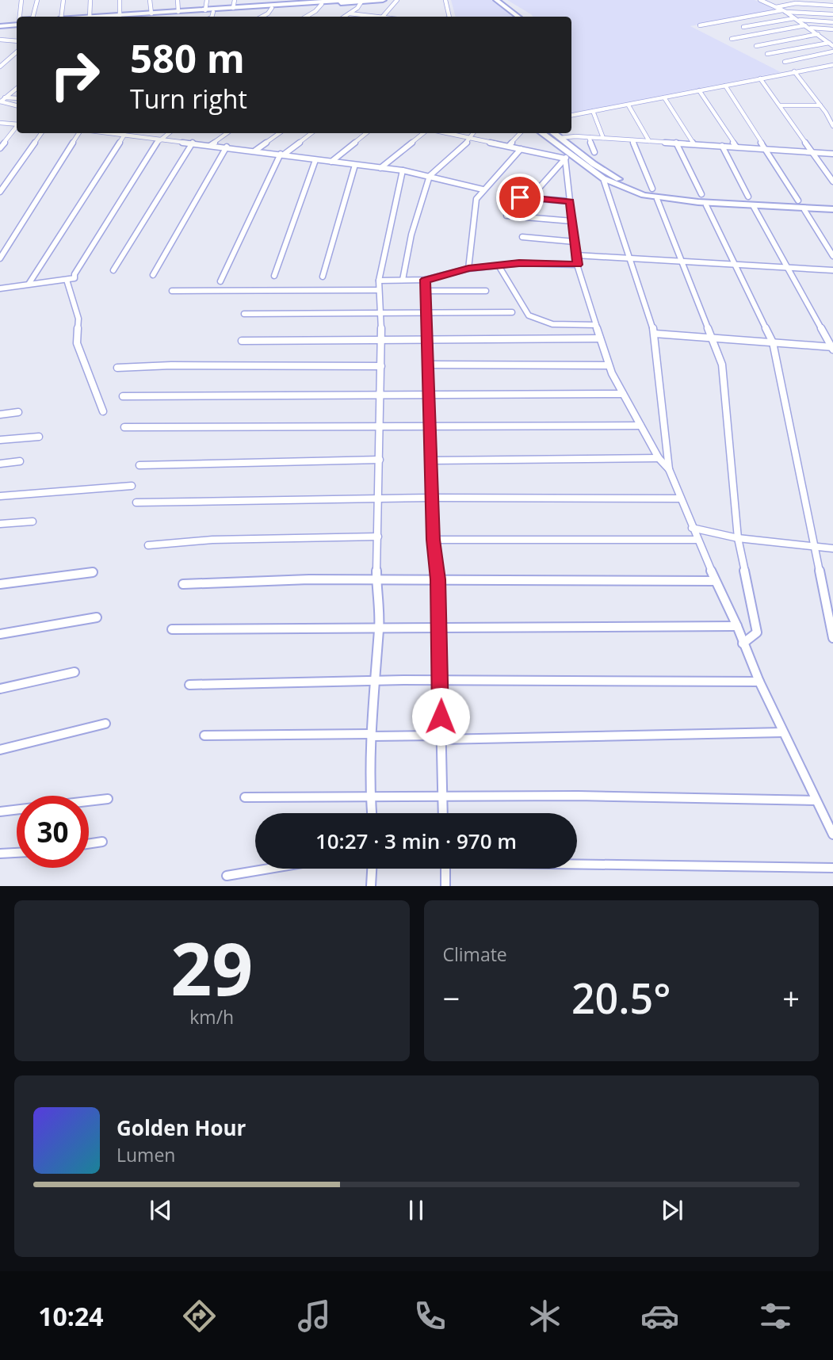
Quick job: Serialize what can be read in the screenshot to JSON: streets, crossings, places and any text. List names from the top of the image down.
{
  "page": {
    "turn": ["580 m", "Turn right"],
    "limit": "30",
    "trip": "10:27 · 3 min · 970 m",
    "tile": [
      ["29", "km/h"],
      "Climate"
    ],
    "heat": ["−", "20.5°", "+"],
    "song": ["Golden Hour", "Lumen"],
    "tabs": "10:24"
  }
}
